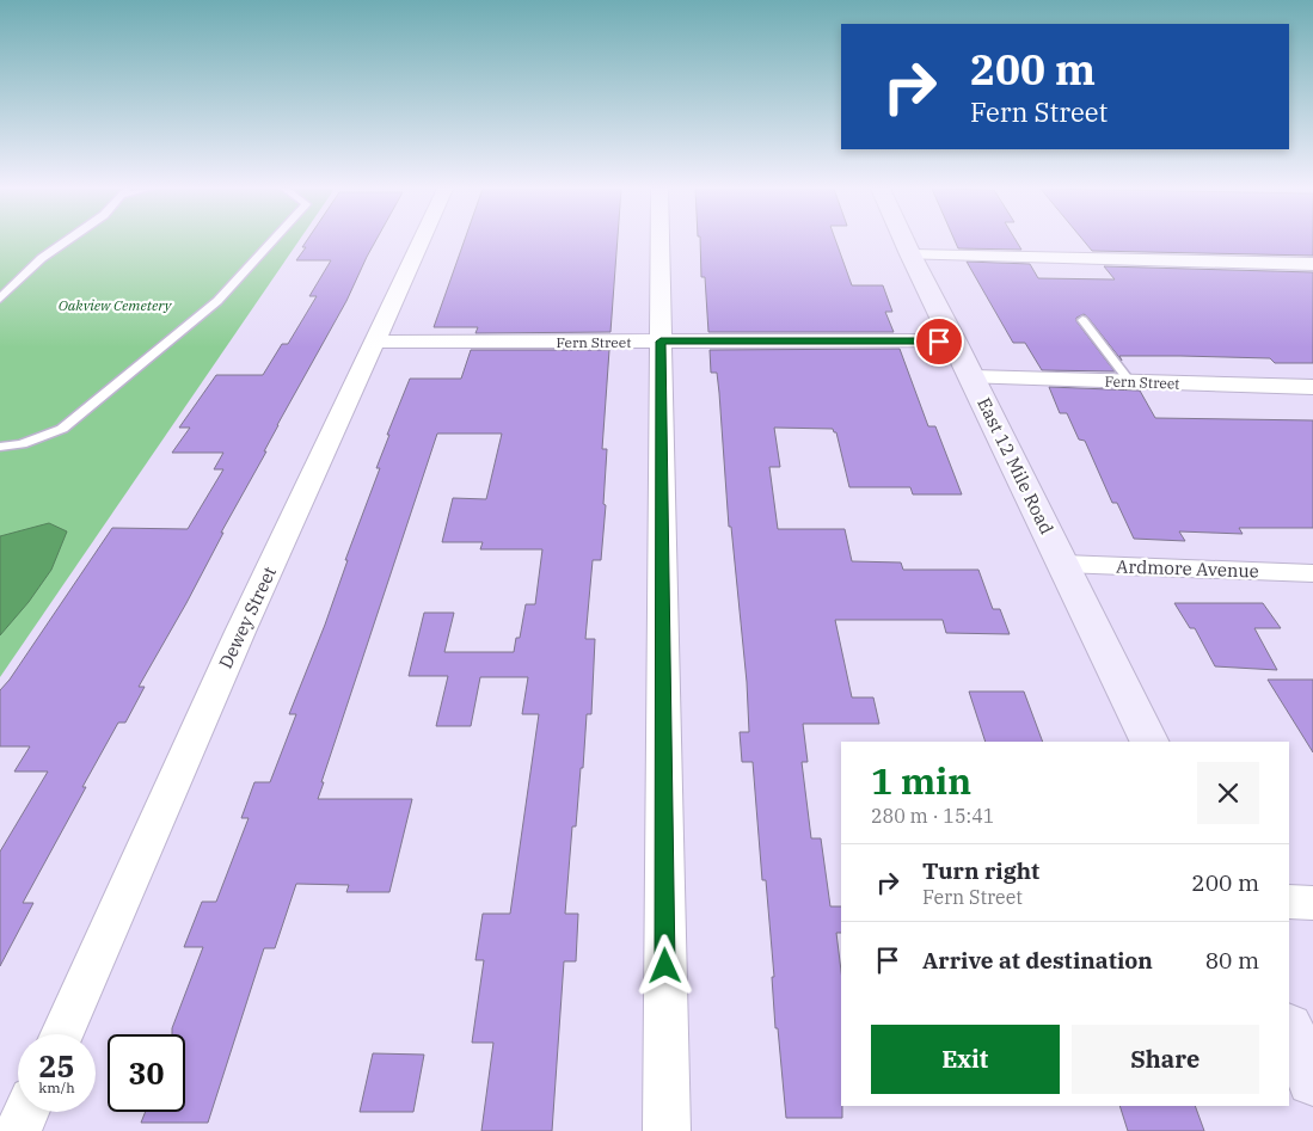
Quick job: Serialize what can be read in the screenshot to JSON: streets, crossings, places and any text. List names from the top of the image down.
{
  "streets": {
    "main road": ["East 12 Mile Road"],
    "street": ["Fern Street", "Ardmore Avenue", "Dewey Street"]
  },
  "crossings": [
    ["Fern Street", "East 12 Mile Road"],
    ["Fern Street", "Dewey Street"],
    ["East 12 Mile Road", "Ardmore Avenue"]
  ],
  "parks": ["Oakview Cemetery"],
  "page": {
    "turn": ["200 m", "Fern Street"],
    "heading": ["1 min", "280 m · 15:41"],
    "list": [
      {
        "name": "Turn right",
        "note": "Fern Street",
        "value": "200 m"
      },
      {
        "name": "Arrive at destination",
        "value": "80 m"
      }
    ],
    "buttons": ["Exit", "Share"],
    "speed": "25 km/h",
    "limit": "30"
  }
}
